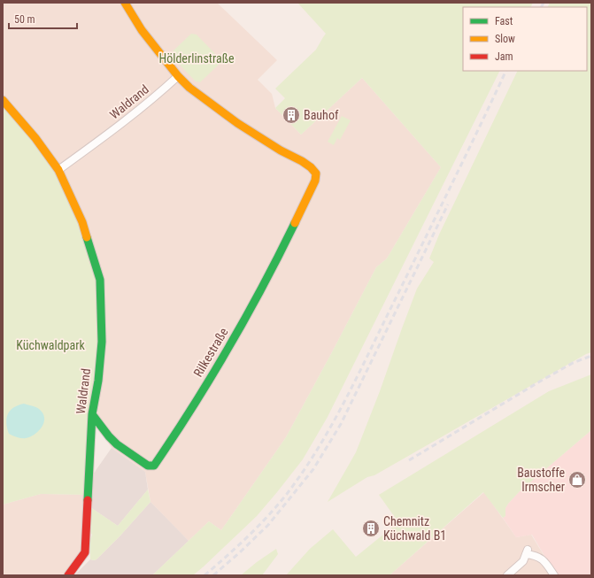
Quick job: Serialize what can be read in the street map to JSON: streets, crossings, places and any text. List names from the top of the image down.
{
  "streets": {
    "street": ["Waldrand", "Rilkestraße"]
  },
  "crossings": [
    ["Waldrand", "Rilkestraße"]
  ],
  "parks": ["Hölderlinstraße", "Küchwaldpark"],
  "places": {
    "building": ["Bauhof", "Chemnitz Küchwald B1"],
    "shop": ["Baustoffe Irmscher"]
  },
  "legend": ["Fast", "Slow", "Jam"],
  "scale_bar": "50 m"
}
